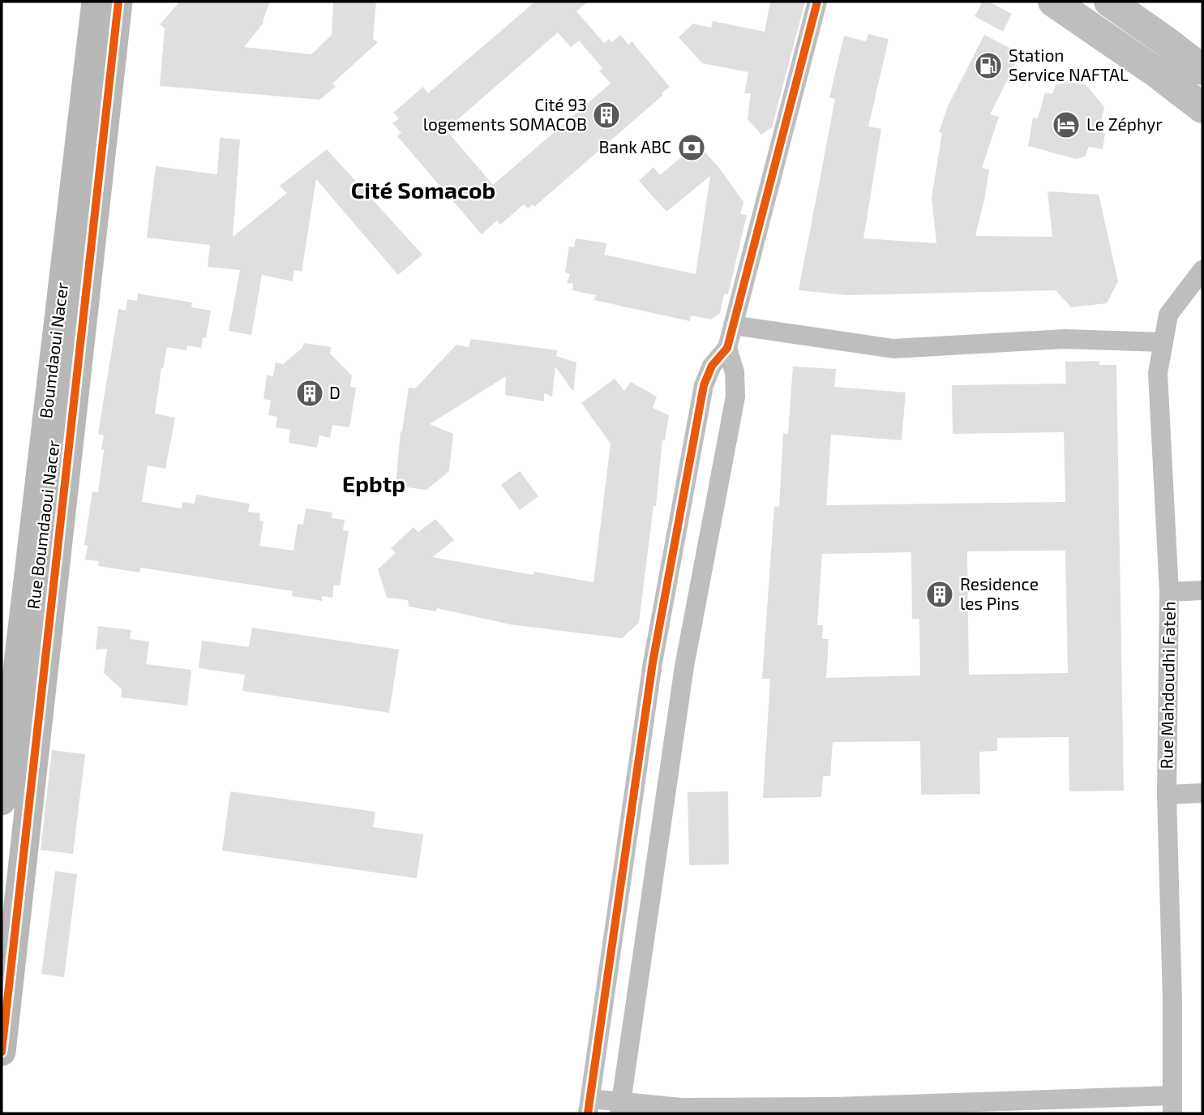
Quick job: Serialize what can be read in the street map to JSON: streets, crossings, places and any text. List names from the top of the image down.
{
  "streets": {
    "street": ["Boumdaoui Nacer", "Rue Boumdaoui Nacer", "Rue Mahdoudhi Fateh"]
  },
  "districts": ["Cité Somacob", "Epbtp"],
  "places": {
    "fuel station": ["Station Service NAFTAL"],
    "building": ["Cité 93 logements SOMACOB", "D", "Residence les Pins"],
    "hotel": ["Le Zéphyr"],
    "bank": ["Bank ABC"]
  }
}
